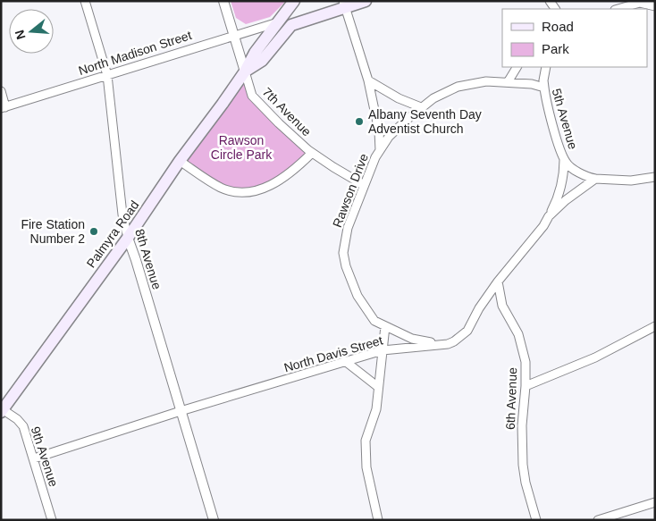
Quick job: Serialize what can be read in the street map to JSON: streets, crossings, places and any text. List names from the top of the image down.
{
  "streets": {
    "main road": ["Palmyra Road"],
    "street": [
      "North Madison Street",
      "7th Avenue",
      "5th Avenue",
      "Rawson Drive",
      "8th Avenue",
      "North Davis Street",
      "6th Avenue",
      "9th Avenue"
    ]
  },
  "crossings": [
    ["North Madison Street", "7th Avenue"],
    ["North Madison Street", "Palmyra Road"],
    ["North Madison Street", "8th Avenue"],
    ["7th Avenue", "Rawson Drive"],
    ["7th Avenue", "Palmyra Road"],
    ["5th Avenue", "Rawson Drive"],
    ["5th Avenue", "North Davis Street"],
    ["Rawson Drive", "North Davis Street"],
    ["Palmyra Road", "8th Avenue"],
    ["Palmyra Road", "9th Avenue"],
    ["8th Avenue", "North Davis Street"],
    ["North Davis Street", "6th Avenue"],
    ["North Davis Street", "9th Avenue"]
  ],
  "parks": ["Rawson Circle Park"],
  "places": ["Albany Seventh Day Adventist Church", "Fire Station Number 2"],
  "legend": ["Road", "Park"],
  "north": "left"
}
